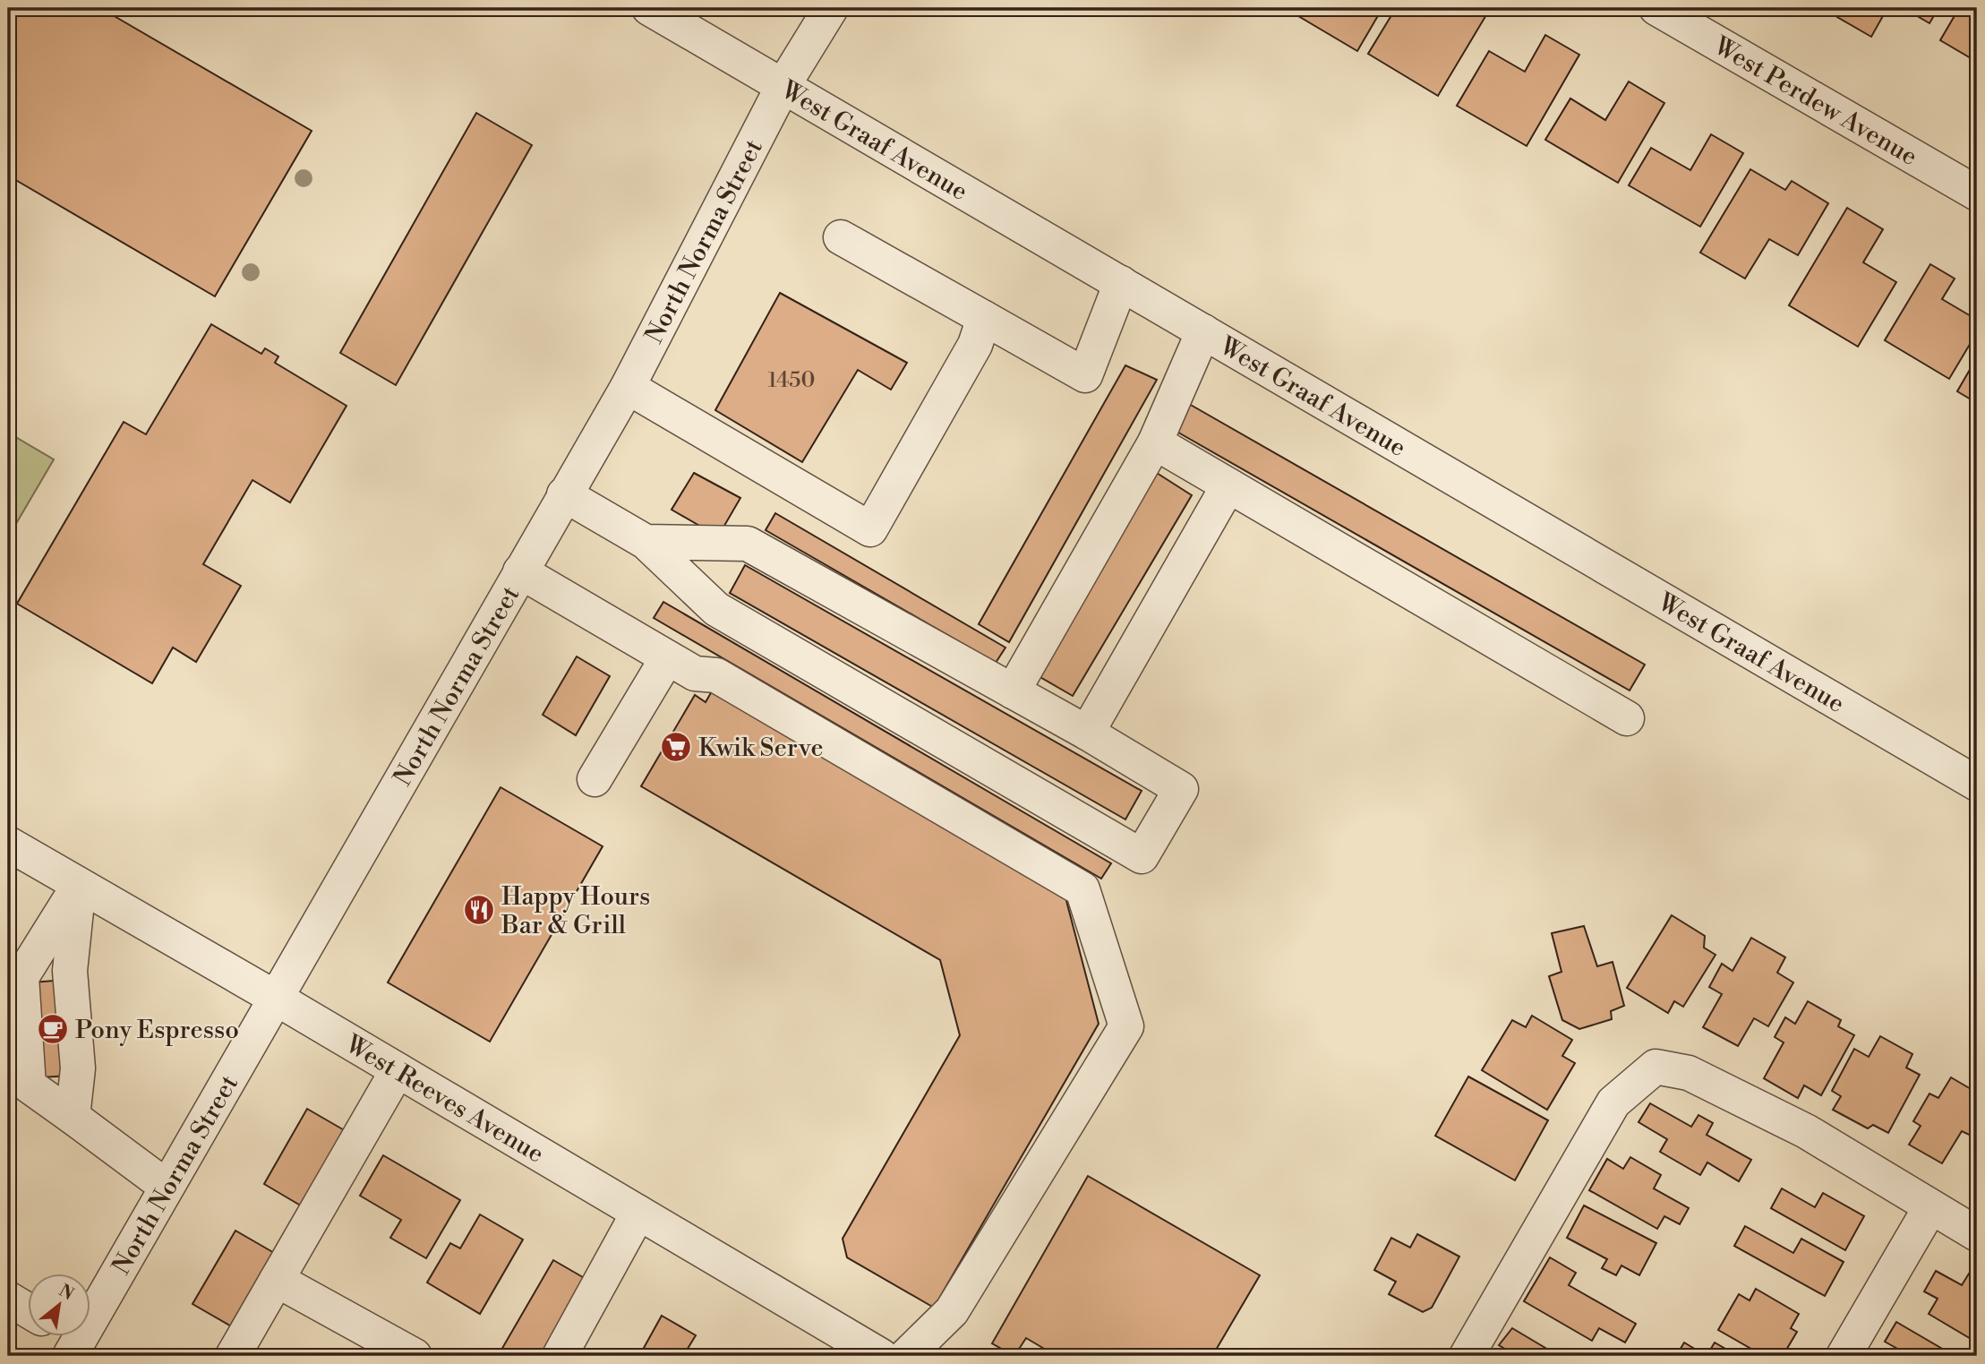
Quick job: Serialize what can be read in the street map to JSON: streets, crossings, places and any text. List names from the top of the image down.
{
  "streets": {
    "street": [
      "West Perdew Avenue",
      "West Graaf Avenue",
      "North Norma Street",
      "West Reeves Avenue"
    ]
  },
  "crossings": [
    ["West Graaf Avenue", "North Norma Street"],
    ["North Norma Street", "West Reeves Avenue"]
  ],
  "places": {
    "supermarket": ["Kwik Serve"],
    "restaurant": ["Happy Hours Bar & Grill"],
    "cafe": ["Pony Espresso"]
  },
  "house_numbers": ["1450"],
  "north": "top right"
}
